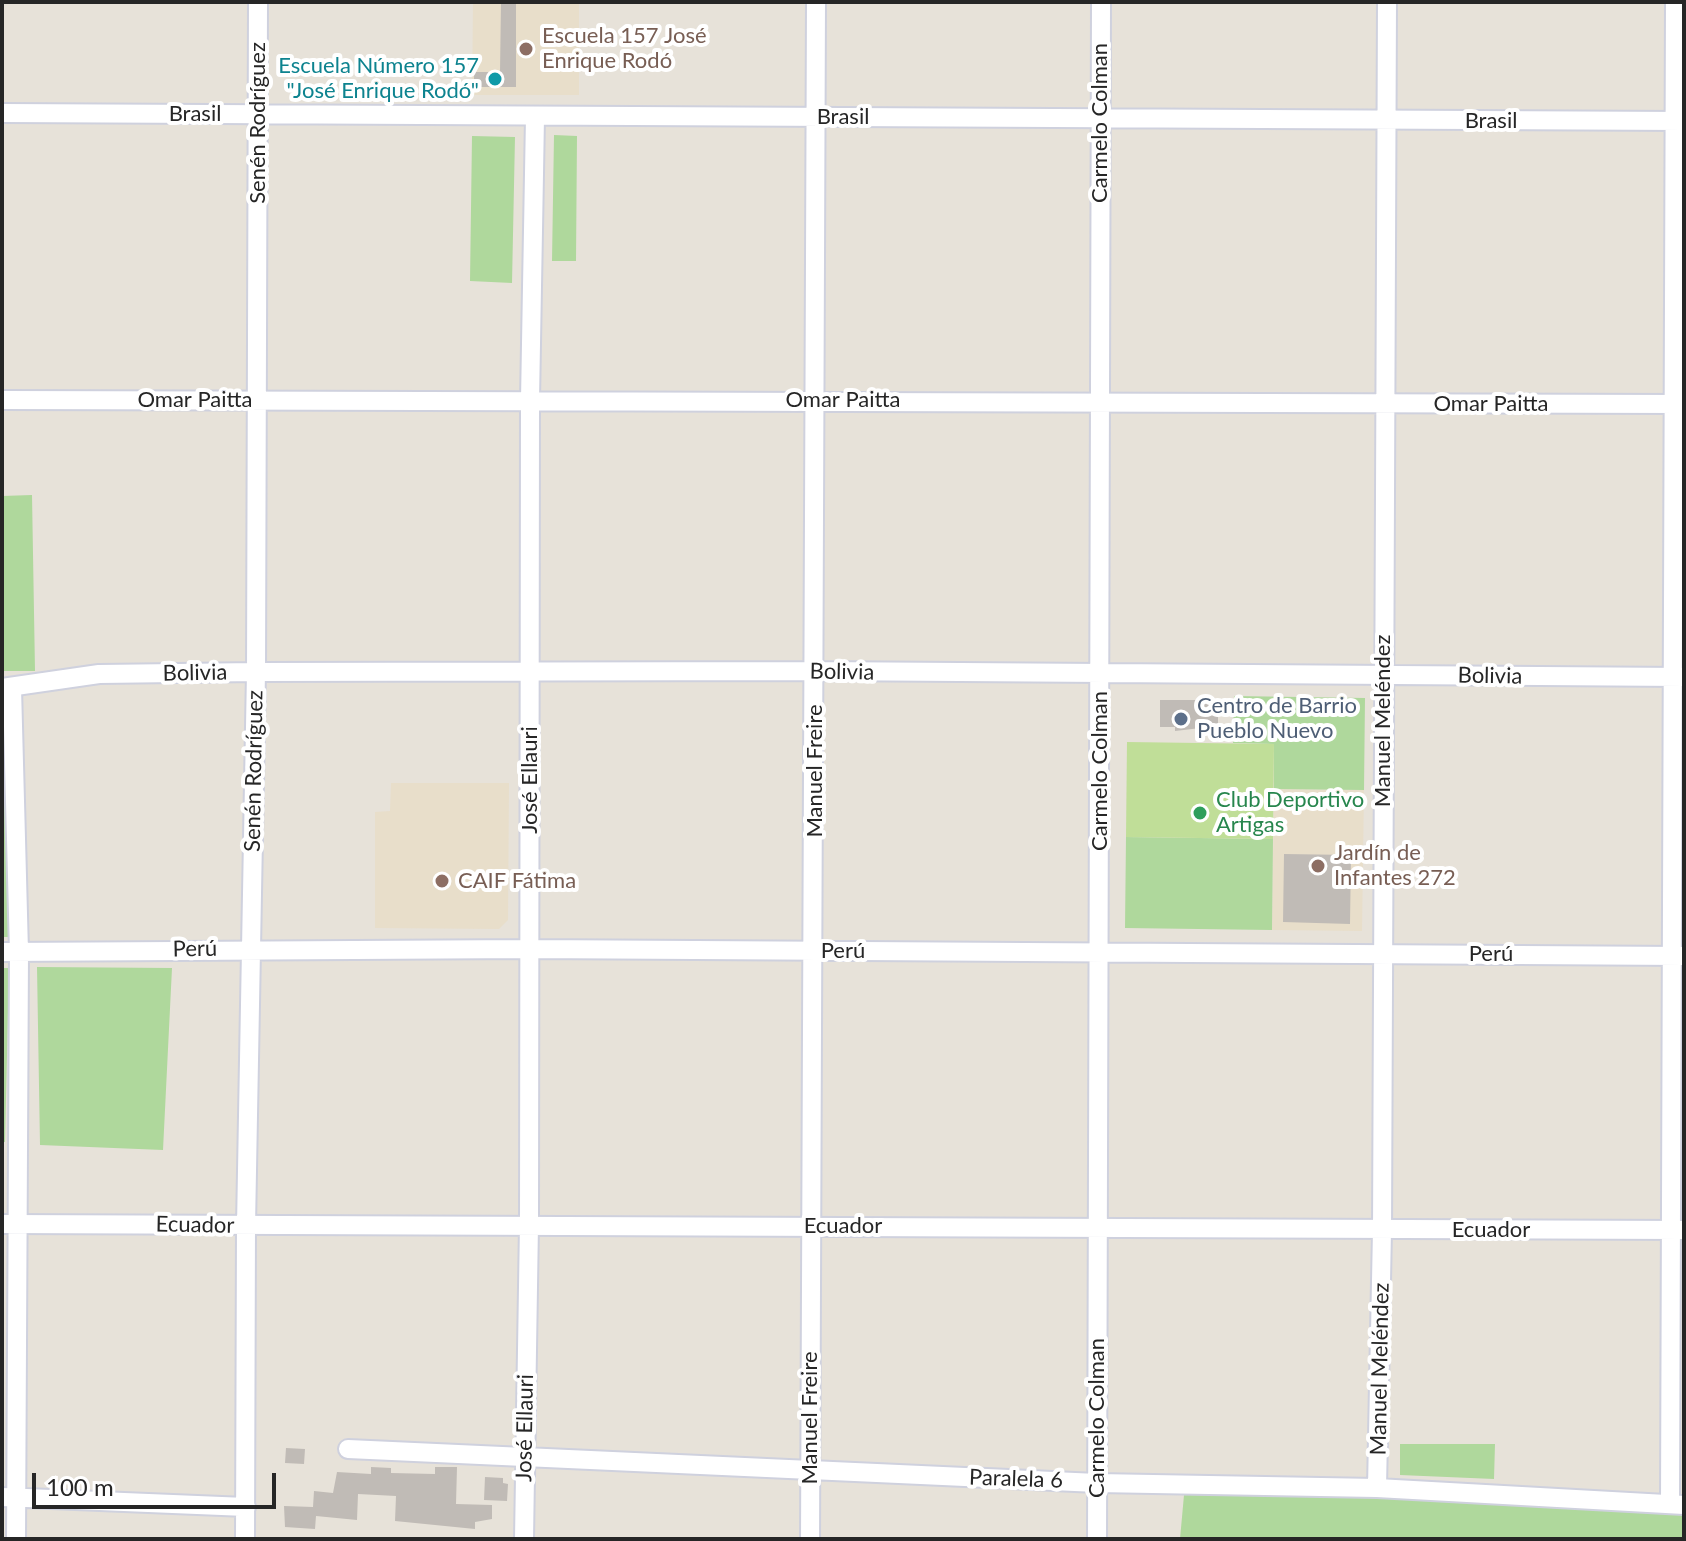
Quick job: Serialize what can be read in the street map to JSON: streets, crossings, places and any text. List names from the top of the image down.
{
  "streets": {
    "street": [
      "Brasil",
      "Senén Rodríguez",
      "Carmelo Colman",
      "Omar Paitta",
      "Bolivia",
      "Manuel Meléndez",
      "Manuel Freire",
      "José Ellauri",
      "Perú",
      "Ecuador",
      "Paralela 6"
    ]
  },
  "crossings": [
    ["Brasil", "Senén Rodríguez"],
    ["Brasil", "Carmelo Colman"],
    ["Brasil", "Manuel Meléndez"],
    ["Brasil", "Manuel Freire"],
    ["Brasil", "José Ellauri"],
    ["Senén Rodríguez", "Omar Paitta"],
    ["Senén Rodríguez", "Bolivia"],
    ["Senén Rodríguez", "Perú"],
    ["Senén Rodríguez", "Ecuador"],
    ["Carmelo Colman", "Omar Paitta"],
    ["Carmelo Colman", "Bolivia"],
    ["Carmelo Colman", "Perú"],
    ["Carmelo Colman", "Ecuador"],
    ["Carmelo Colman", "Paralela 6"],
    ["Omar Paitta", "Manuel Meléndez"],
    ["Omar Paitta", "Manuel Freire"],
    ["Omar Paitta", "José Ellauri"],
    ["Bolivia", "Manuel Meléndez"],
    ["Bolivia", "Manuel Freire"],
    ["Bolivia", "José Ellauri"],
    ["Manuel Meléndez", "Perú"],
    ["Manuel Meléndez", "Ecuador"],
    ["Manuel Meléndez", "Paralela 6"],
    ["Manuel Freire", "Perú"],
    ["Manuel Freire", "Ecuador"],
    ["Manuel Freire", "Paralela 6"],
    ["José Ellauri", "Perú"],
    ["José Ellauri", "Ecuador"],
    ["José Ellauri", "Paralela 6"]
  ],
  "places": [
    "Escuela 157 José Enrique Rodó",
    "Escuela Número 157 \"José Enrique Rodó\"",
    "Centro de Barrio Pueblo Nuevo",
    "Club Deportivo Artigas",
    "Jardín de Infantes 272",
    "CAIF Fátima"
  ],
  "scale_bar": "100 m"
}
